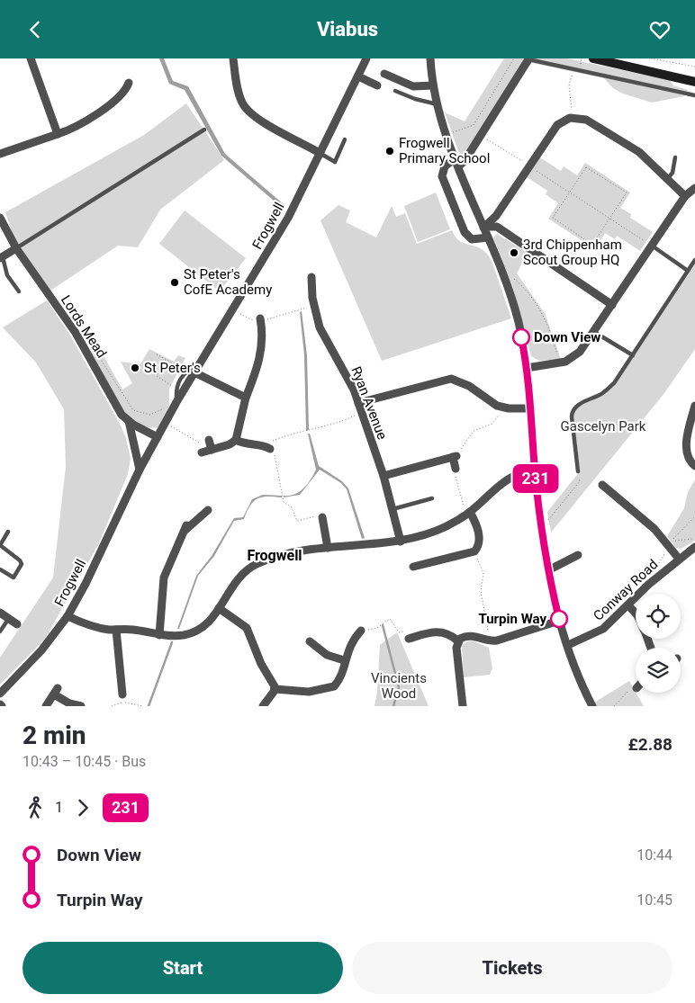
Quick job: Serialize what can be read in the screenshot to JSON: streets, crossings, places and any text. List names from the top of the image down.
{
  "streets": {
    "street": [
      "Frogwell",
      "Lords Mead",
      "Ryan Avenue",
      "Conway Road"
    ]
  },
  "crossings": [
    ["Frogwell", "Lords Mead"]
  ],
  "districts": ["Frogwell"],
  "parks": ["Gascelyn Park", "Vincients Wood"],
  "places": [
    "Frogwell Primary School",
    "3rd Chippenham Scout Group HQ",
    "St Peter's CofE Academy",
    "Down View",
    "St Peter's",
    "Turpin Way"
  ],
  "lines": ["bus line 231"],
  "page": {
    "header": "Viabus",
    "on_map": "231",
    "heading": ["2 min", "10:43 – 10:45 · Bus", "£2.88"],
    "legs": ["1", "231"],
    "list": [
      {
        "name": "Down View",
        "value": "10:44"
      },
      {
        "name": "Turpin Way",
        "value": "10:45"
      }
    ],
    "buttons": ["Start", "Tickets"]
  }
}
